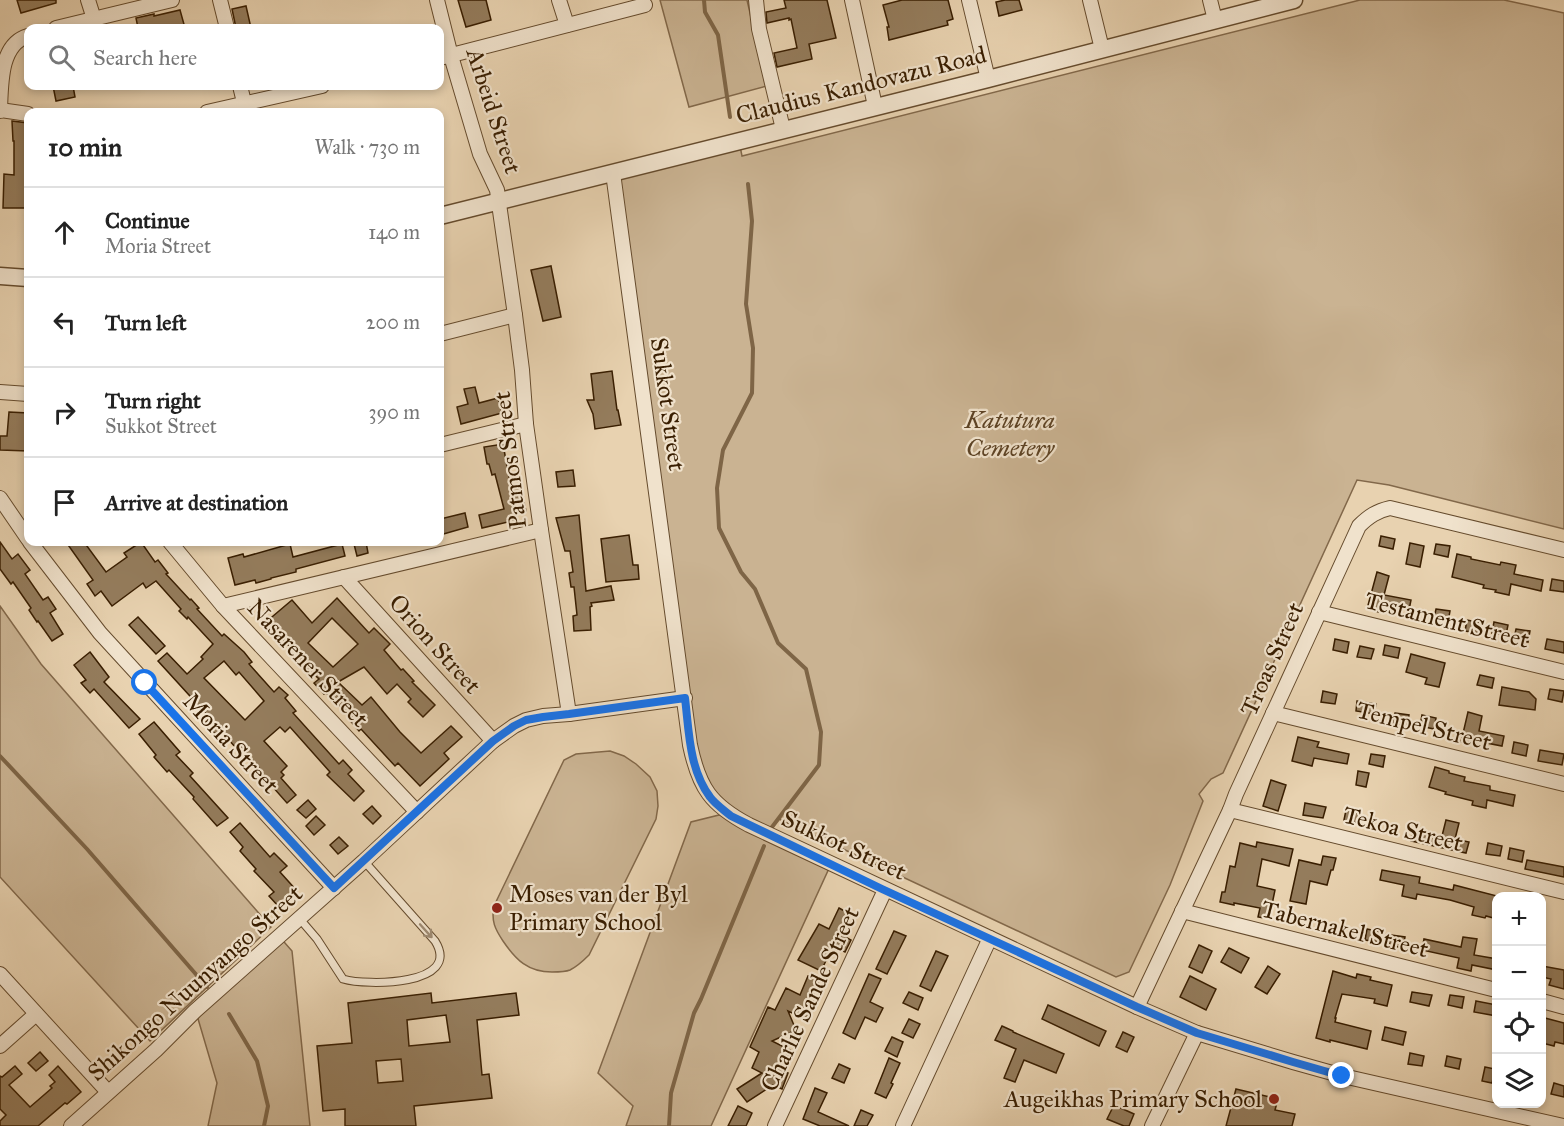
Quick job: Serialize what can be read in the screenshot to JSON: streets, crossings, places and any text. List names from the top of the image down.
{
  "streets": {
    "street": [
      "Claudius Kandovazu Road",
      "Arbeid Street",
      "Sukkot Street",
      "Patmos Street",
      "Testament Street",
      "Orion Street",
      "Troas Street",
      "Nasarener Street",
      "Tempel Street",
      "Moria Street",
      "Tekoa Street",
      "Tabernakel Street",
      "Shikongo Nuunyango Street",
      "Charlie Sande Street"
    ]
  },
  "crossings": [
    ["Claudius Kandovazu Road", "Arbeid Street"],
    ["Claudius Kandovazu Road", "Sukkot Street"],
    ["Claudius Kandovazu Road", "Patmos Street"],
    ["Arbeid Street", "Patmos Street"],
    ["Sukkot Street", "Troas Street"],
    ["Sukkot Street", "Shikongo Nuunyango Street"],
    ["Sukkot Street", "Charlie Sande Street"],
    ["Patmos Street", "Shikongo Nuunyango Street"],
    ["Testament Street", "Troas Street"],
    ["Orion Street", "Shikongo Nuunyango Street"],
    ["Troas Street", "Tempel Street"],
    ["Troas Street", "Tekoa Street"],
    ["Troas Street", "Tabernakel Street"],
    ["Nasarener Street", "Shikongo Nuunyango Street"],
    ["Moria Street", "Shikongo Nuunyango Street"]
  ],
  "parks": ["Katutura Cemetery"],
  "places": ["Moses van der Byl Primary School", "Augeikhas Primary School"],
  "page": {
    "search": "Search here",
    "heading": ["10 min", "Walk · 730 m"],
    "list": [
      ["Continue", "Moria Street", "140 m"],
      ["Turn left", "200 m"],
      ["Turn right", "Sukkot Street", "390 m"],
      "Arrive at destination"
    ],
    "map_buttons": ["+", "−"]
  }
}
